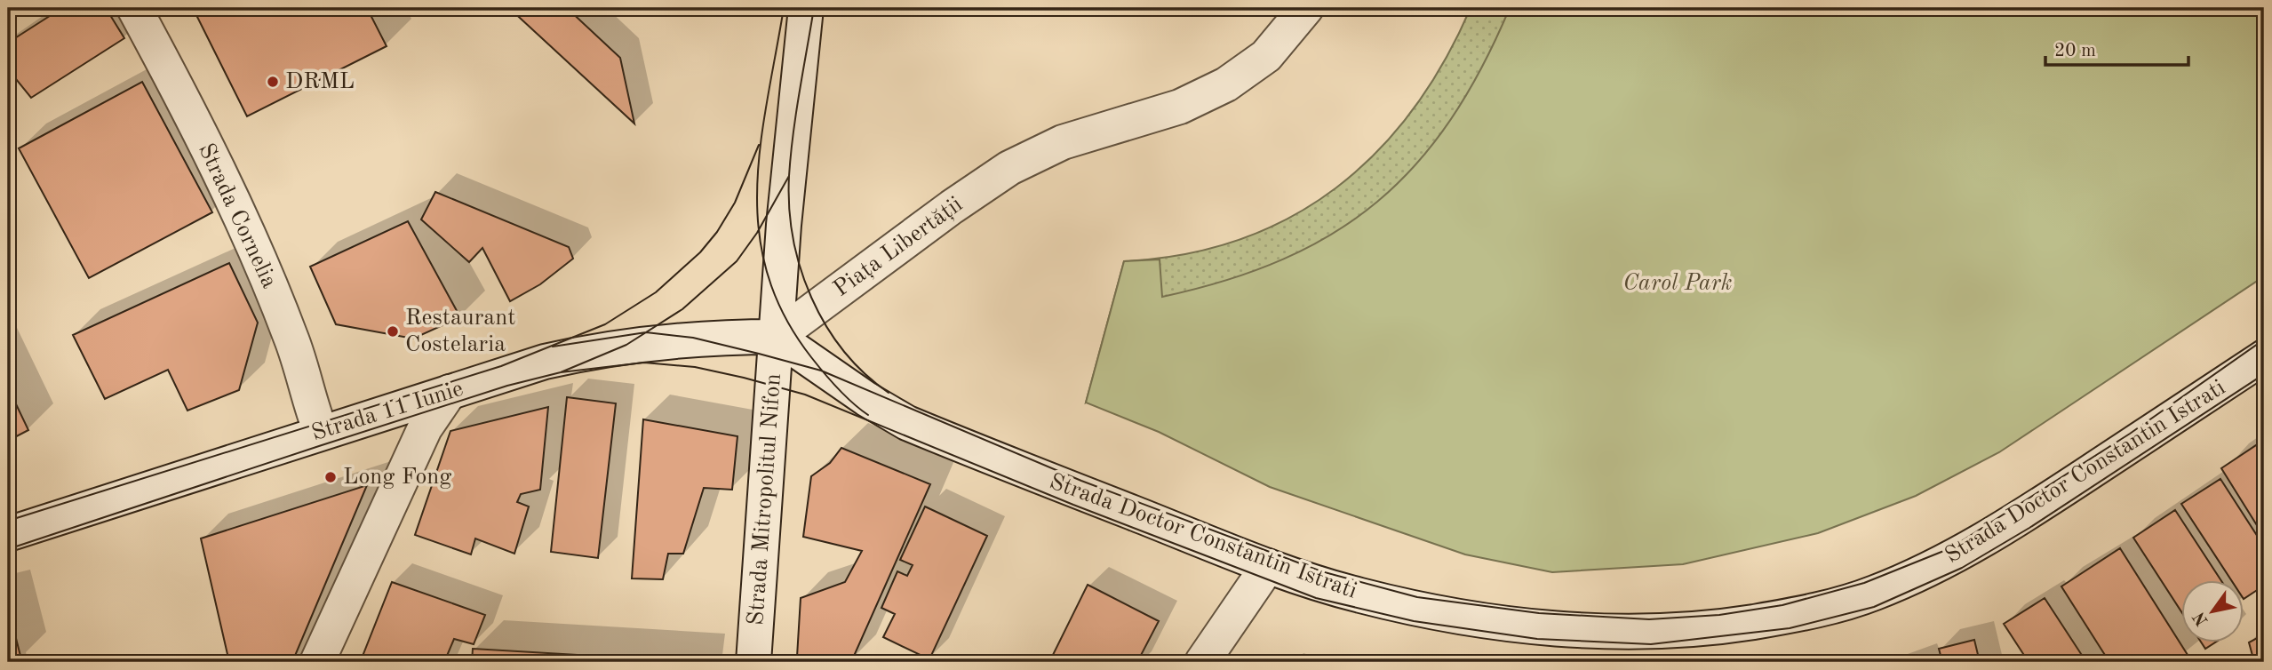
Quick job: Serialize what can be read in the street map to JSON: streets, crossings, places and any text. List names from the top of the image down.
{
  "streets": {
    "street": [
      "Strada Cornelia",
      "Piața Libertății",
      "Strada 11 Iunie",
      "Strada Doctor Constantin Istrati",
      "Strada Mitropolitul Nifon"
    ]
  },
  "crossings": [
    ["Strada Cornelia", "Strada 11 Iunie"],
    ["Piața Libertății", "Strada 11 Iunie"],
    ["Piața Libertății", "Strada Doctor Constantin Istrati"],
    ["Piața Libertății", "Strada Mitropolitul Nifon"],
    ["Strada 11 Iunie", "Strada Doctor Constantin Istrati"],
    ["Strada 11 Iunie", "Strada Mitropolitul Nifon"],
    ["Strada Doctor Constantin Istrati", "Strada Mitropolitul Nifon"]
  ],
  "parks": ["Carol Park"],
  "places": ["DRML", "Restaurant Costelaria", "Long Fong"],
  "scale_bar": "20 m",
  "north": "bottom left"
}
